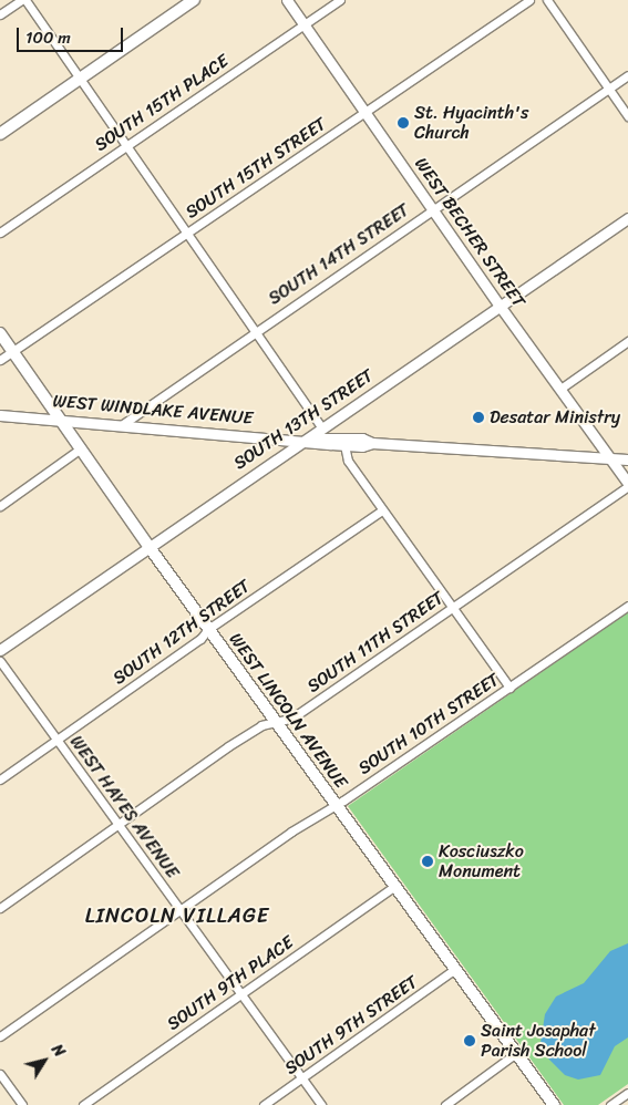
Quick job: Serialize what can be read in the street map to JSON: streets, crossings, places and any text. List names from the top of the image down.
{
  "streets": {
    "main road": ["WEST LINCOLN AVENUE"],
    "street": [
      "SOUTH 15TH PLACE",
      "SOUTH 15TH STREET",
      "WEST BECHER STREET",
      "SOUTH 14TH STREET",
      "WEST WINDLAKE AVENUE",
      "SOUTH 13TH STREET",
      "SOUTH 12TH STREET",
      "SOUTH 11TH STREET",
      "SOUTH 10TH STREET",
      "WEST HAYES AVENUE",
      "SOUTH 9TH PLACE",
      "SOUTH 9TH STREET"
    ]
  },
  "crossings": [
    ["SOUTH 15TH PLACE", "WEST BECHER STREET"],
    ["SOUTH 15TH STREET", "WEST BECHER STREET"],
    ["SOUTH 15TH STREET", "WEST LINCOLN AVENUE"],
    ["WEST BECHER STREET", "SOUTH 14TH STREET"],
    ["WEST BECHER STREET", "WEST WINDLAKE AVENUE"],
    ["WEST BECHER STREET", "SOUTH 13TH STREET"],
    ["WEST BECHER STREET", "SOUTH 11TH STREET"],
    ["SOUTH 14TH STREET", "WEST WINDLAKE AVENUE"],
    ["WEST WINDLAKE AVENUE", "SOUTH 13TH STREET"],
    ["WEST WINDLAKE AVENUE", "WEST LINCOLN AVENUE"],
    ["SOUTH 13TH STREET", "WEST LINCOLN AVENUE"],
    ["SOUTH 12TH STREET", "WEST LINCOLN AVENUE"],
    ["SOUTH 12TH STREET", "WEST HAYES AVENUE"],
    ["SOUTH 11TH STREET", "WEST LINCOLN AVENUE"],
    ["SOUTH 11TH STREET", "WEST HAYES AVENUE"],
    ["WEST LINCOLN AVENUE", "SOUTH 10TH STREET"],
    ["WEST LINCOLN AVENUE", "SOUTH 9TH PLACE"],
    ["WEST LINCOLN AVENUE", "SOUTH 9TH STREET"],
    ["SOUTH 10TH STREET", "WEST HAYES AVENUE"],
    ["WEST HAYES AVENUE", "SOUTH 9TH PLACE"],
    ["WEST HAYES AVENUE", "SOUTH 9TH STREET"]
  ],
  "districts": ["LINCOLN VILLAGE"],
  "places": [
    "St. Hyacinth's Church",
    "Desatar Ministry",
    "Kosciuszko Monument",
    "Saint Josaphat Parish School"
  ],
  "scale_bar": "100 m",
  "north": "top right"
}
